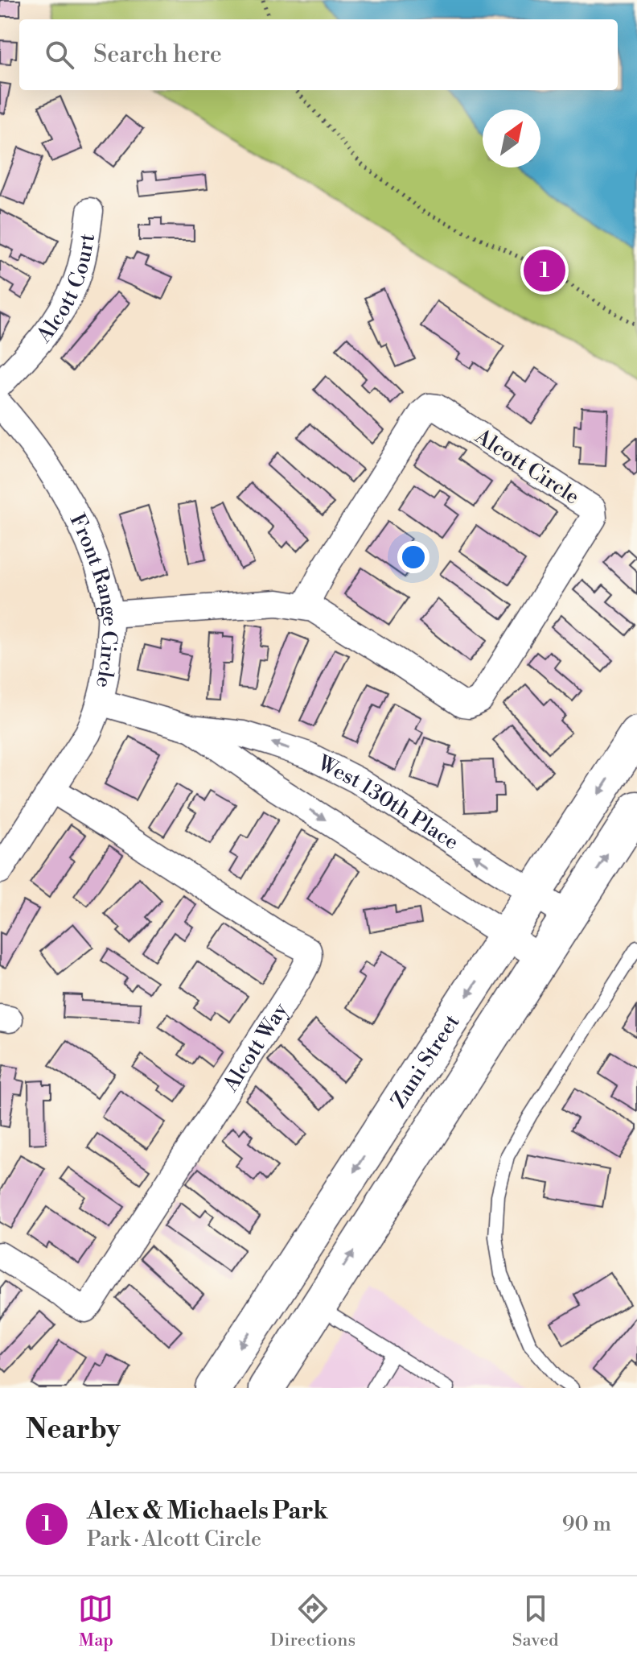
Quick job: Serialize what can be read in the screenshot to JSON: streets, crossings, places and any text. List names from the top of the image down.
{
  "streets": {
    "main road": ["Zuni Street"],
    "street": [
      "Alcott Court",
      "Alcott Circle",
      "Front Range Circle",
      "West 130th Place",
      "Alcott Way"
    ]
  },
  "crossings": [
    ["Alcott Circle", "Front Range Circle"],
    ["Front Range Circle", "West 130th Place"],
    ["Front Range Circle", "Alcott Way"],
    ["West 130th Place", "Zuni Street"]
  ],
  "north": "top right",
  "page": {
    "search": "Search here",
    "pins": "1",
    "heading": "Nearby",
    "list": [
      {
        "mark": "1",
        "name": "Alex & Michaels Park",
        "note": "Park · Alcott Circle",
        "value": "90 m"
      }
    ],
    "nav": ["Map", "Directions", "Saved"]
  }
}
